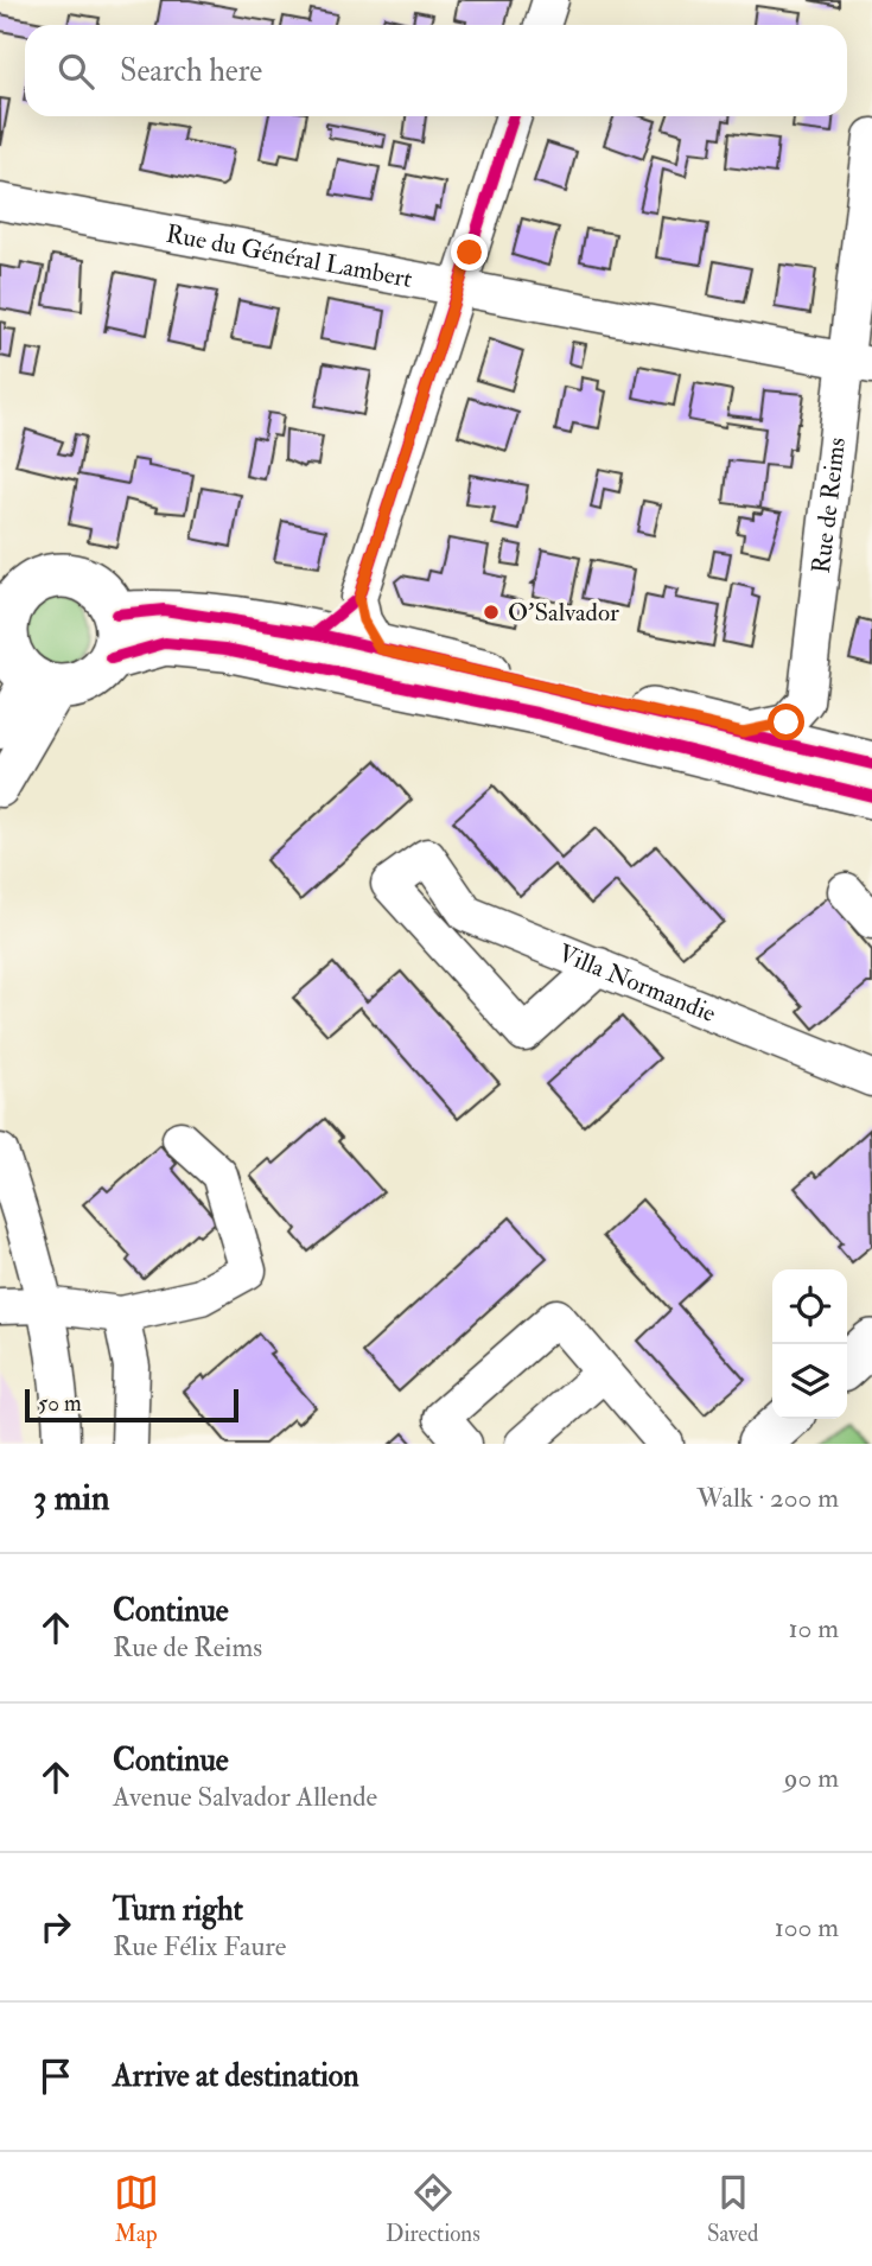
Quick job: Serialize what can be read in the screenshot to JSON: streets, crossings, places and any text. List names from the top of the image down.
{
  "streets": {
    "street": ["Rue du Général Lambert", "Rue de Reims", "Villa Normandie"]
  },
  "crossings": [
    ["Rue du Général Lambert", "Rue de Reims"]
  ],
  "places": ["O’Salvador"],
  "scale_bar": "50 m",
  "page": {
    "search": "Search here",
    "scale": "50 m",
    "heading": ["3 min", "Walk · 200 m"],
    "list": [
      ["Continue", "Rue de Reims", "10 m"],
      ["Continue", "Avenue Salvador Allende", "90 m"],
      ["Turn right", "Rue Félix Faure", "100 m"],
      "Arrive at destination"
    ],
    "nav": ["Map", "Directions", "Saved"]
  }
}
